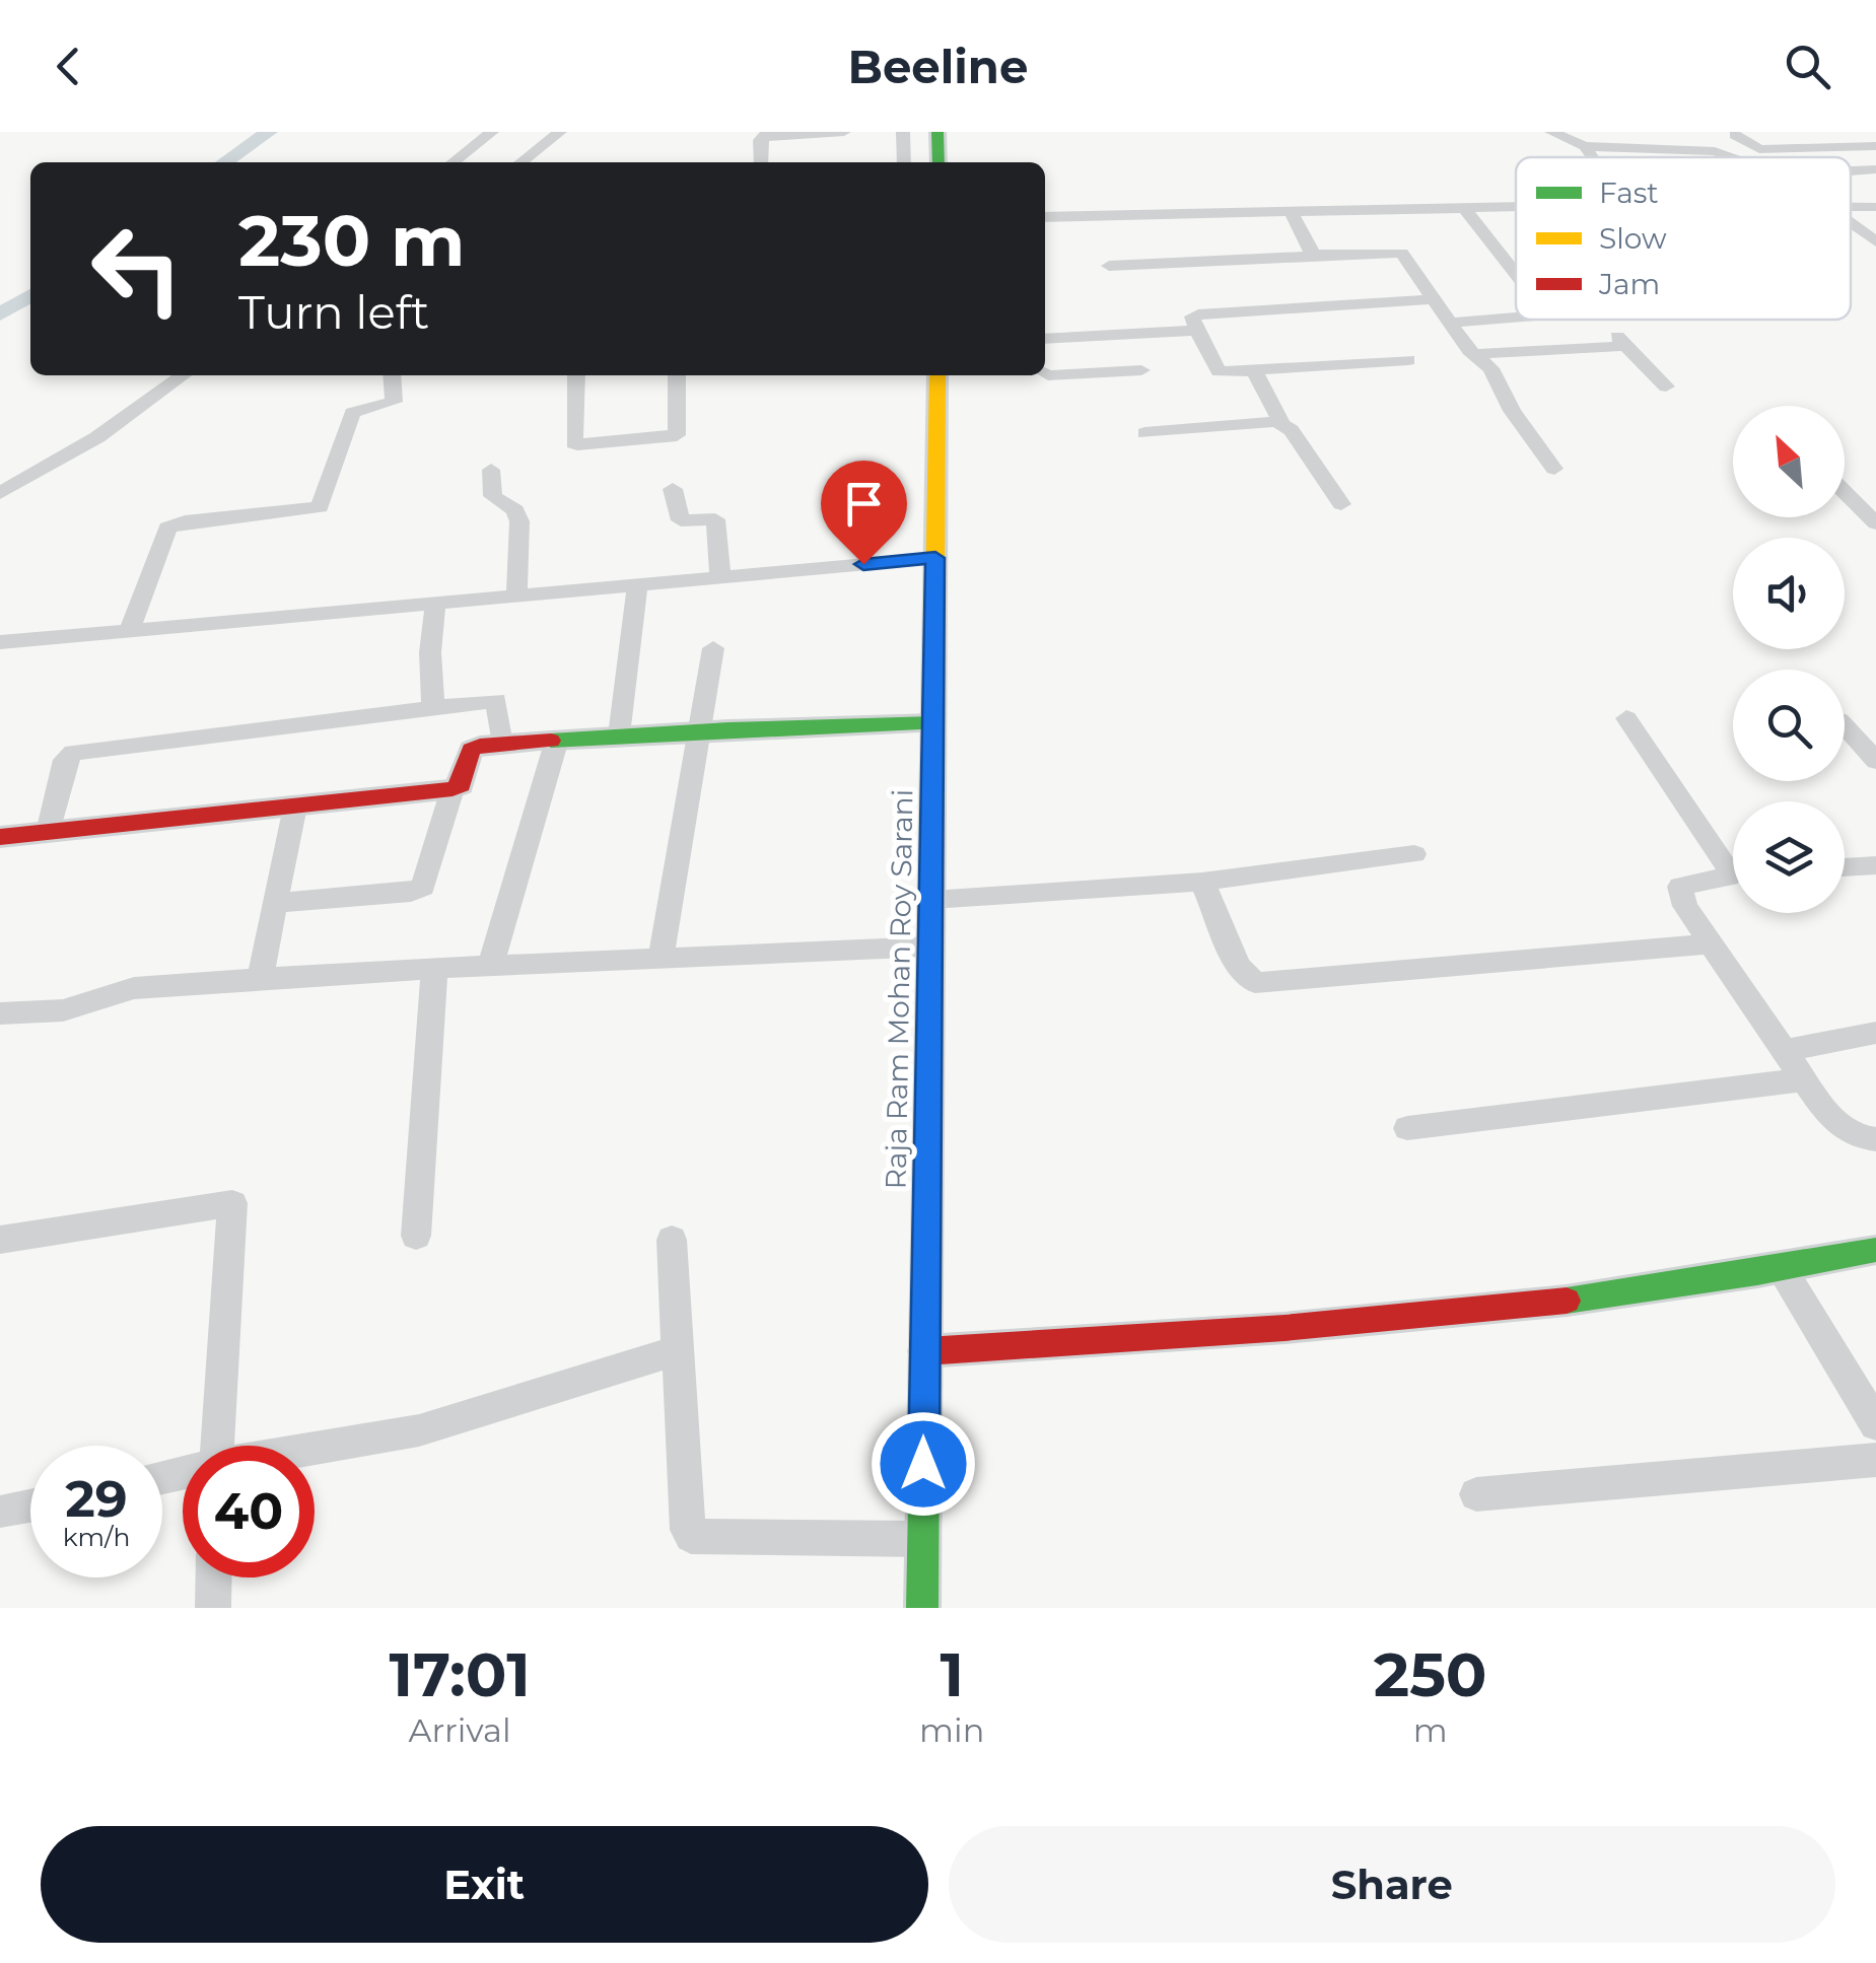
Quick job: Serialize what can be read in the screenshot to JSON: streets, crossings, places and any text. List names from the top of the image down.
{
  "streets": {
    "street": ["Raja Ram Mohan Roy Sarani"]
  },
  "legend": ["Fast", "Slow", "Jam"],
  "north": "top left",
  "page": {
    "header": "Beeline",
    "turn": ["230 m", "Turn left"],
    "speed": "29 km/h",
    "limit": "40",
    "eta": [
      "17:01",
      "Arrival",
      "1",
      "min",
      "250",
      "m"
    ],
    "buttons": ["Exit", "Share"]
  }
}
